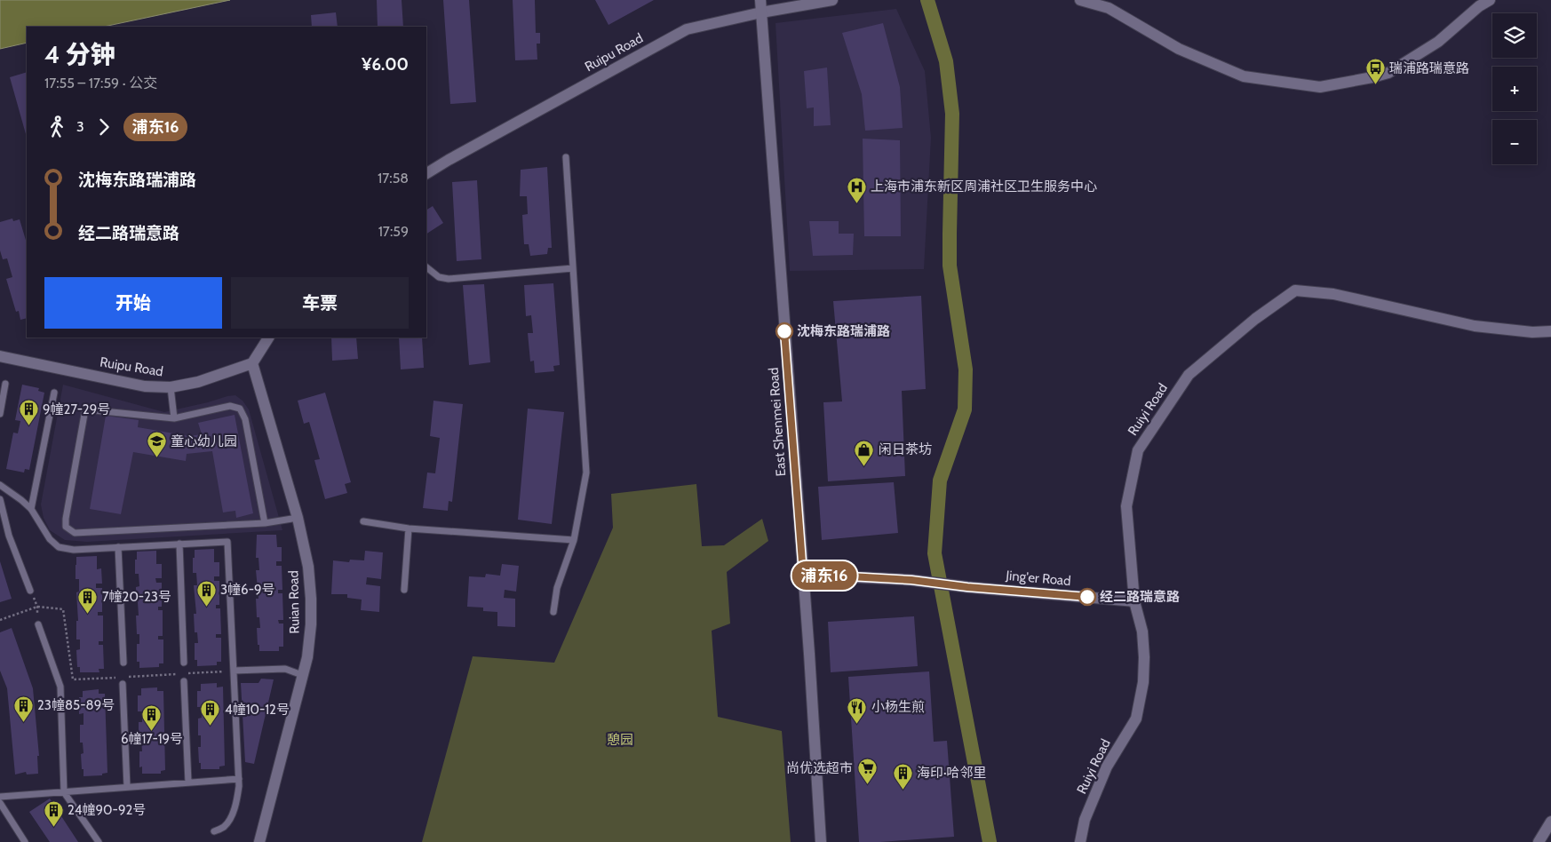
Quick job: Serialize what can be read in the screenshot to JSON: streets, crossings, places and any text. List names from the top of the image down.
{
  "streets": {
    "street": [
      "Ruipu Road",
      "Ruiyi Road",
      "East Shenmei Road",
      "Jing'er Road",
      "Ruian Road"
    ]
  },
  "crossings": [
    ["Ruipu Road", "East Shenmei Road"],
    ["Ruipu Road", "Ruian Road"],
    ["Ruiyi Road", "Jing'er Road"],
    ["East Shenmei Road", "Jing'er Road"]
  ],
  "parks": ["憩园"],
  "places": {
    "bus stop": ["瑞浦路瑞意路"],
    "hospital": ["上海市浦东新区周浦社区卫生服务中心"],
    "other": ["沈梅东路瑞浦路", "经二路瑞意路"],
    "building": [
      "9幢27-29号",
      "3幢6-9号",
      "7幢20-23号",
      "23幢85-89号",
      "4幢10-12号",
      "6幢17-19号",
      "海印·哈邻里",
      "24幢90-92号"
    ],
    "school or university": ["童心幼儿园"],
    "shop": ["闲日茶坊"],
    "restaurant": ["小杨生煎"],
    "supermarket": ["尚优选超市"]
  },
  "lines": ["bus line 浦东16"],
  "page": {
    "on_map": "浦东16",
    "map_buttons": ["+", "−"],
    "heading": ["4 分钟", "17:55 – 17:59 · 公交", "¥6.00"],
    "legs": ["3", "浦东16"],
    "list": [
      {
        "name": "沈梅东路瑞浦路",
        "value": "17:58"
      },
      {
        "name": "经二路瑞意路",
        "value": "17:59"
      }
    ],
    "buttons": ["开始", "车票"]
  }
}
